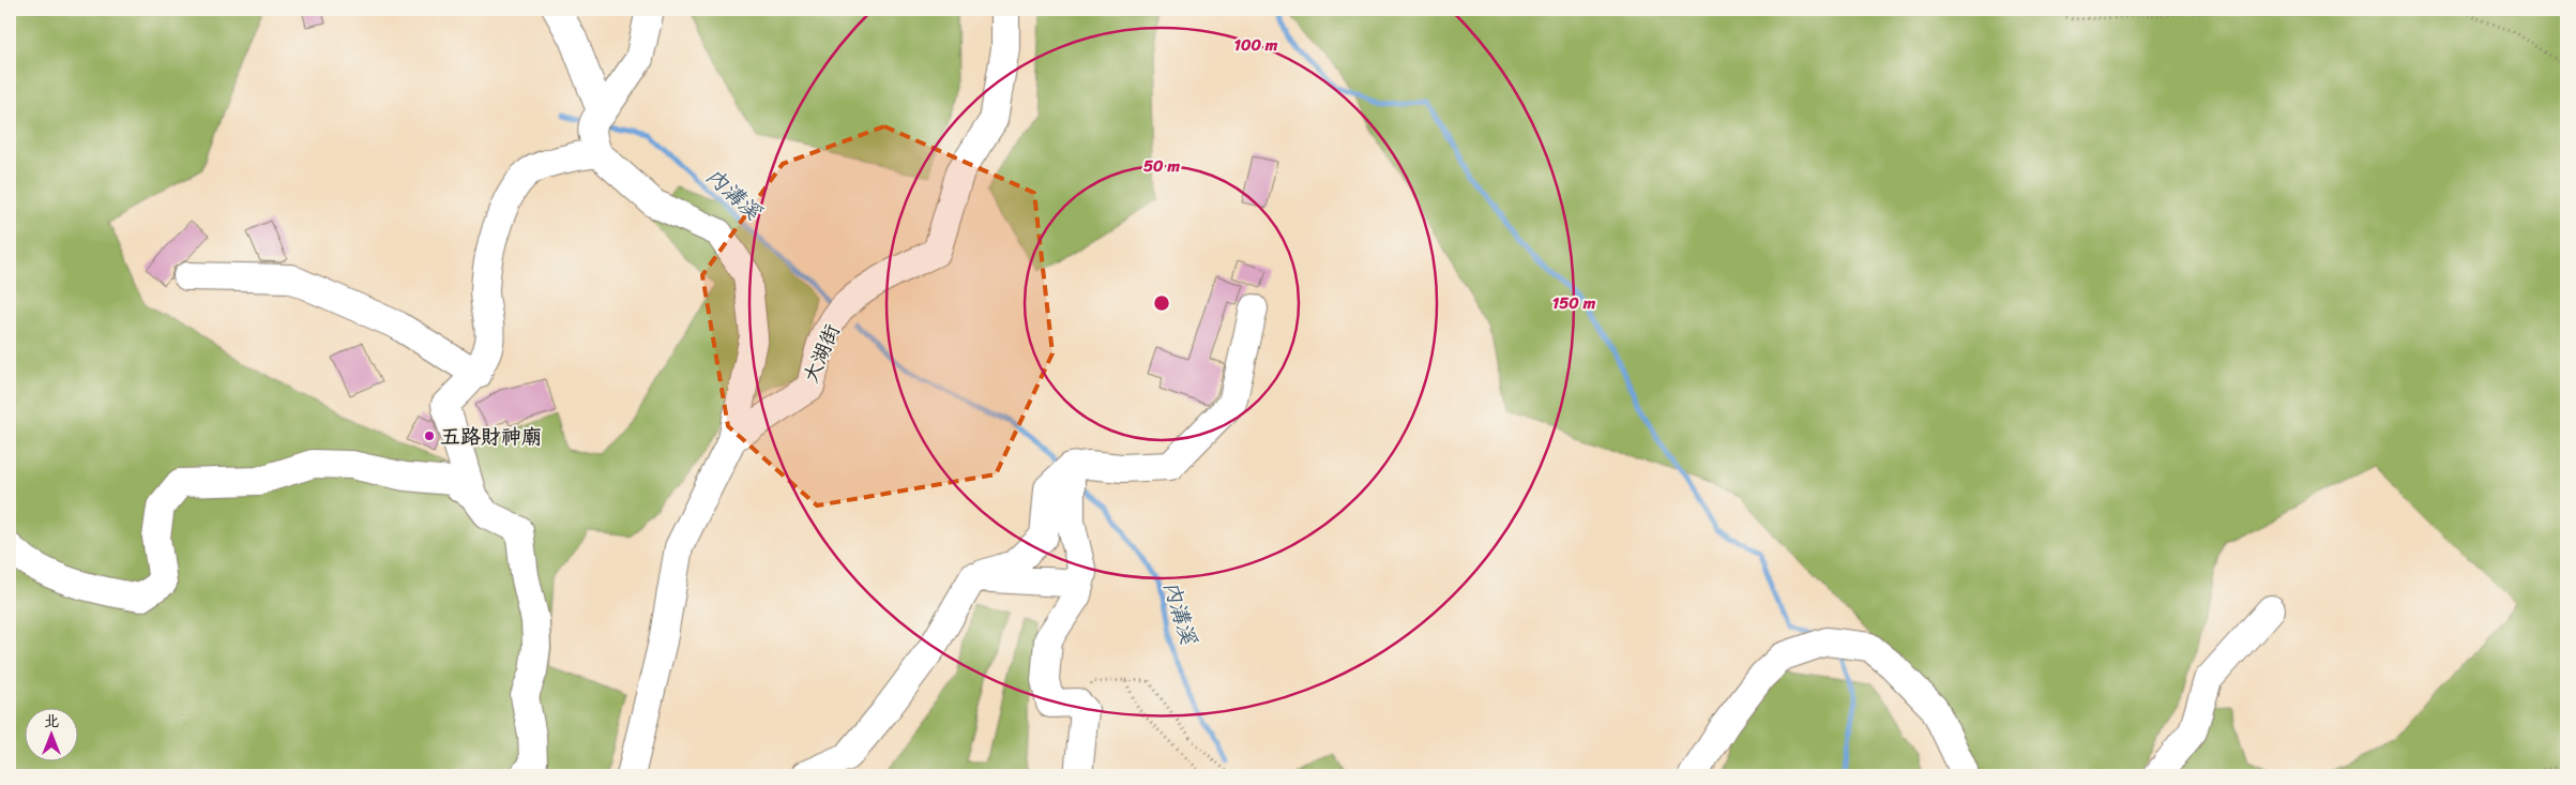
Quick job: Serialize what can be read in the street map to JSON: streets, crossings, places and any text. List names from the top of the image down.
{
  "streets": {
    "street": ["大湖街"]
  },
  "water": ["內溝溪"],
  "places": ["五路財神廟"],
  "north": "top",
  "rings": ["100 m", "50 m", "150 m"]
}
